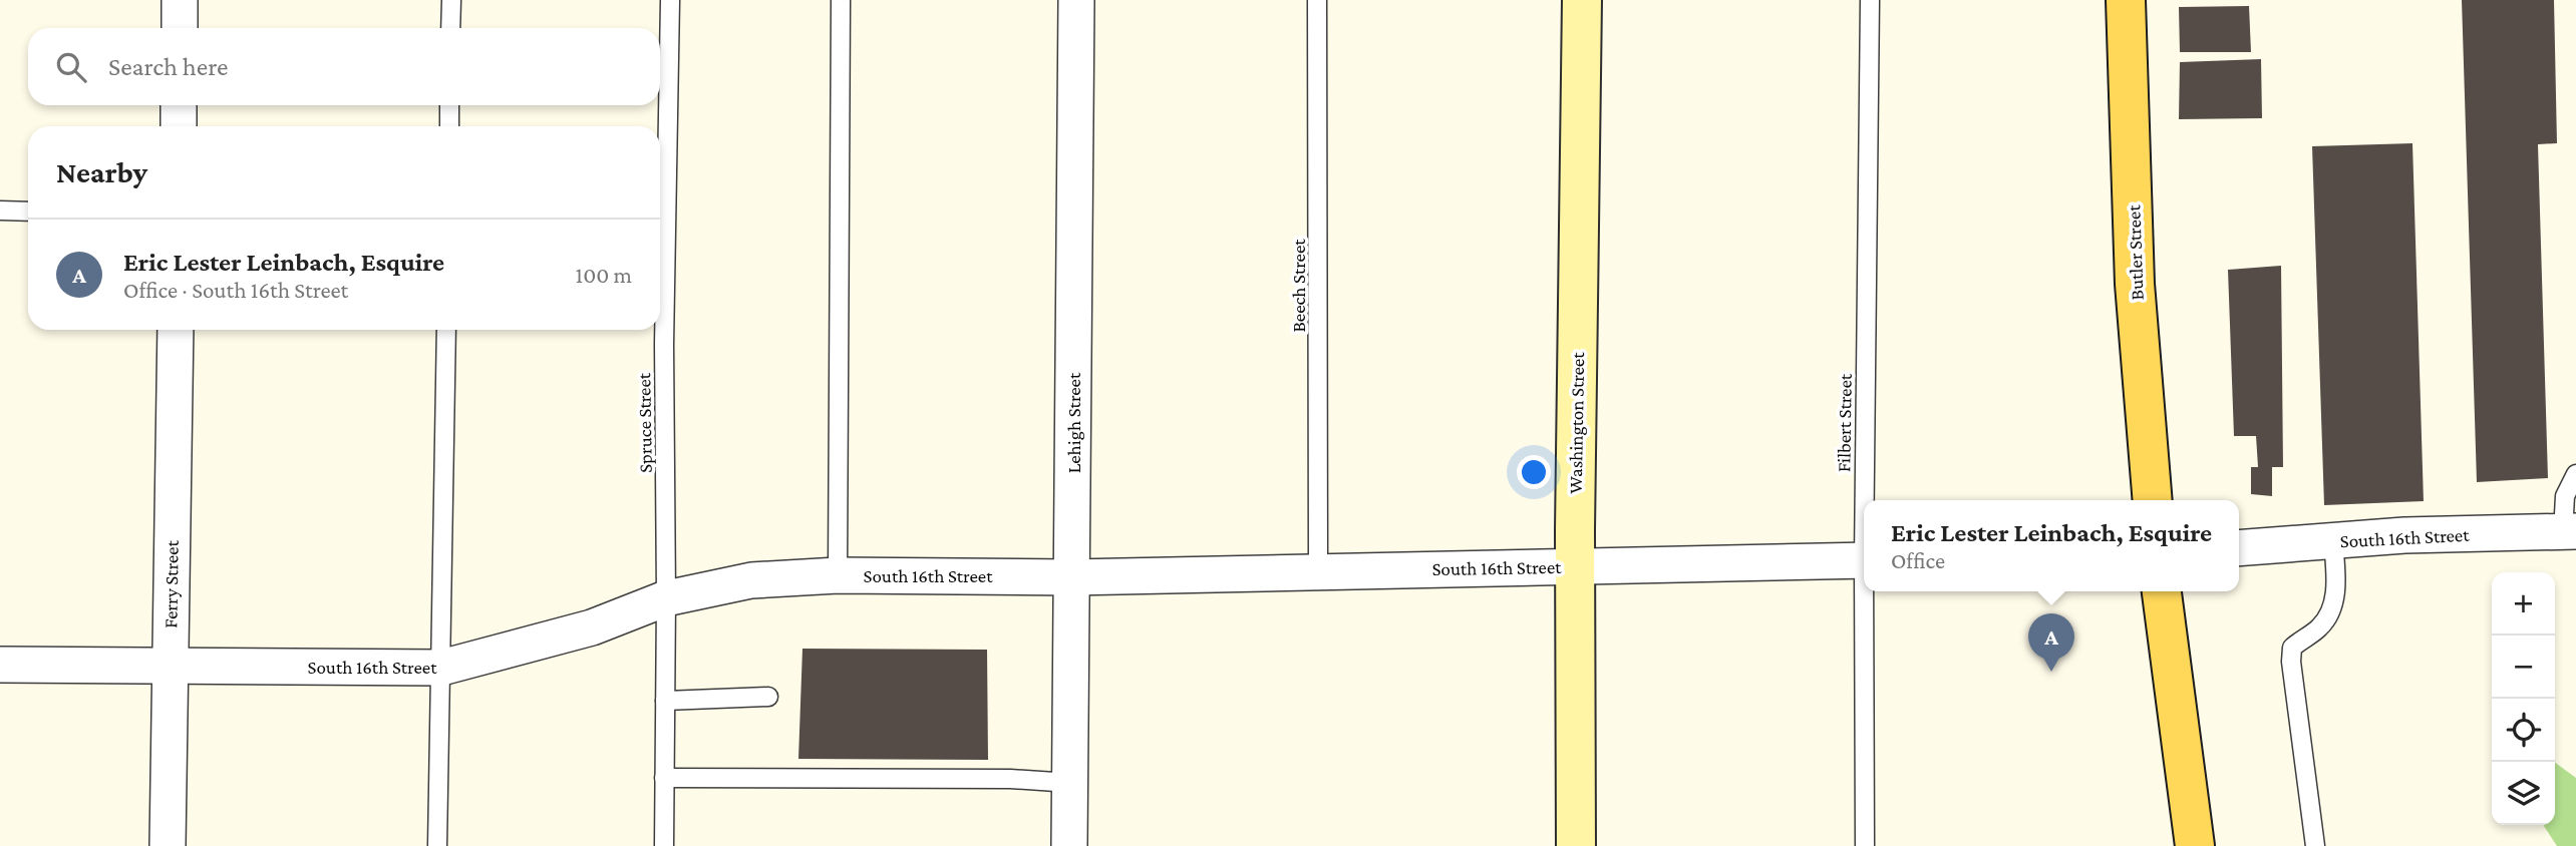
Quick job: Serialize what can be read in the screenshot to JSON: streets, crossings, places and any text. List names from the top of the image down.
{
  "streets": {
    "main road": ["Butler Street"],
    "street": [
      "Lehigh Street",
      "Washington Street",
      "South 16th Street",
      "Ferry Street"
    ],
    "lane": ["Beech Street", "Spruce Street", "Filbert Street"]
  },
  "crossings": [
    ["Beech Street", "South 16th Street"],
    ["Spruce Street", "South 16th Street"],
    ["Lehigh Street", "South 16th Street"],
    ["Washington Street", "South 16th Street"],
    ["South 16th Street", "Ferry Street"]
  ],
  "page": {
    "search": "Search here",
    "heading": "Nearby",
    "list": [
      {
        "mark": "A",
        "name": "Eric Lester Leinbach, Esquire",
        "note": "Office · South 16th Street",
        "value": "100 m"
      }
    ],
    "popup": ["Eric Lester Leinbach, Esquire", "Office"],
    "map_buttons": ["+", "−"],
    "pins": "A"
  }
}
